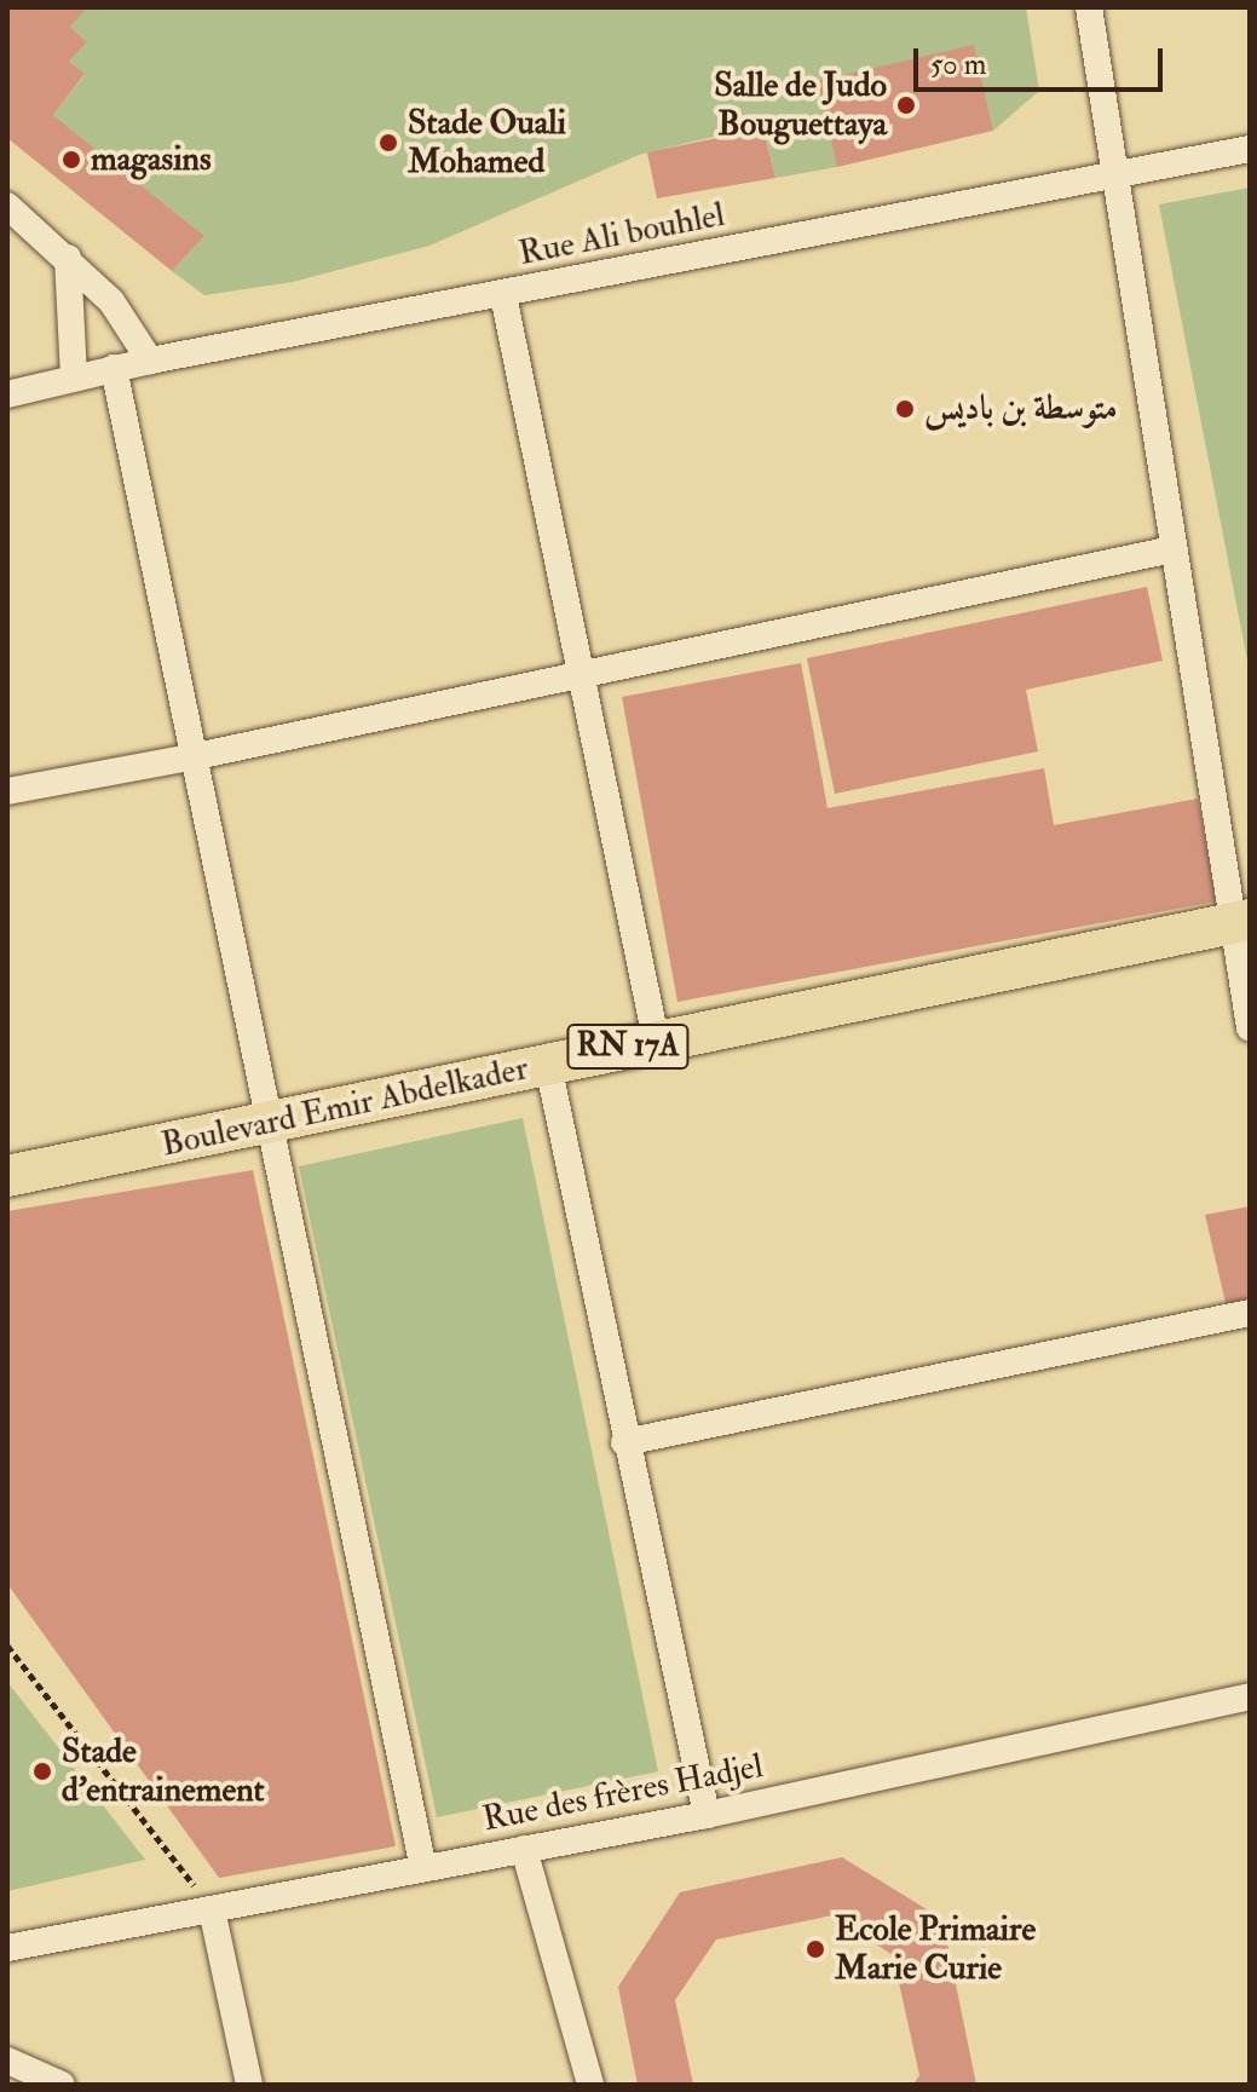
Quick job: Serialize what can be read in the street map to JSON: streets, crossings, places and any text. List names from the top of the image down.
{
  "streets": {
    "main road": ["RN 17A", "Boulevard Emir Abdelkader"],
    "street": ["Rue Ali bouhlel", "Rue des frères Hadjel"]
  },
  "places": [
    "Salle de Judo Bouguettaya",
    "Stade Ouali Mohamed",
    "magasins",
    "متوسطة بن باديس",
    "Stade d'entrainement",
    "Ecole Primaire Marie Curie"
  ],
  "scale_bar": "50 m"
}
